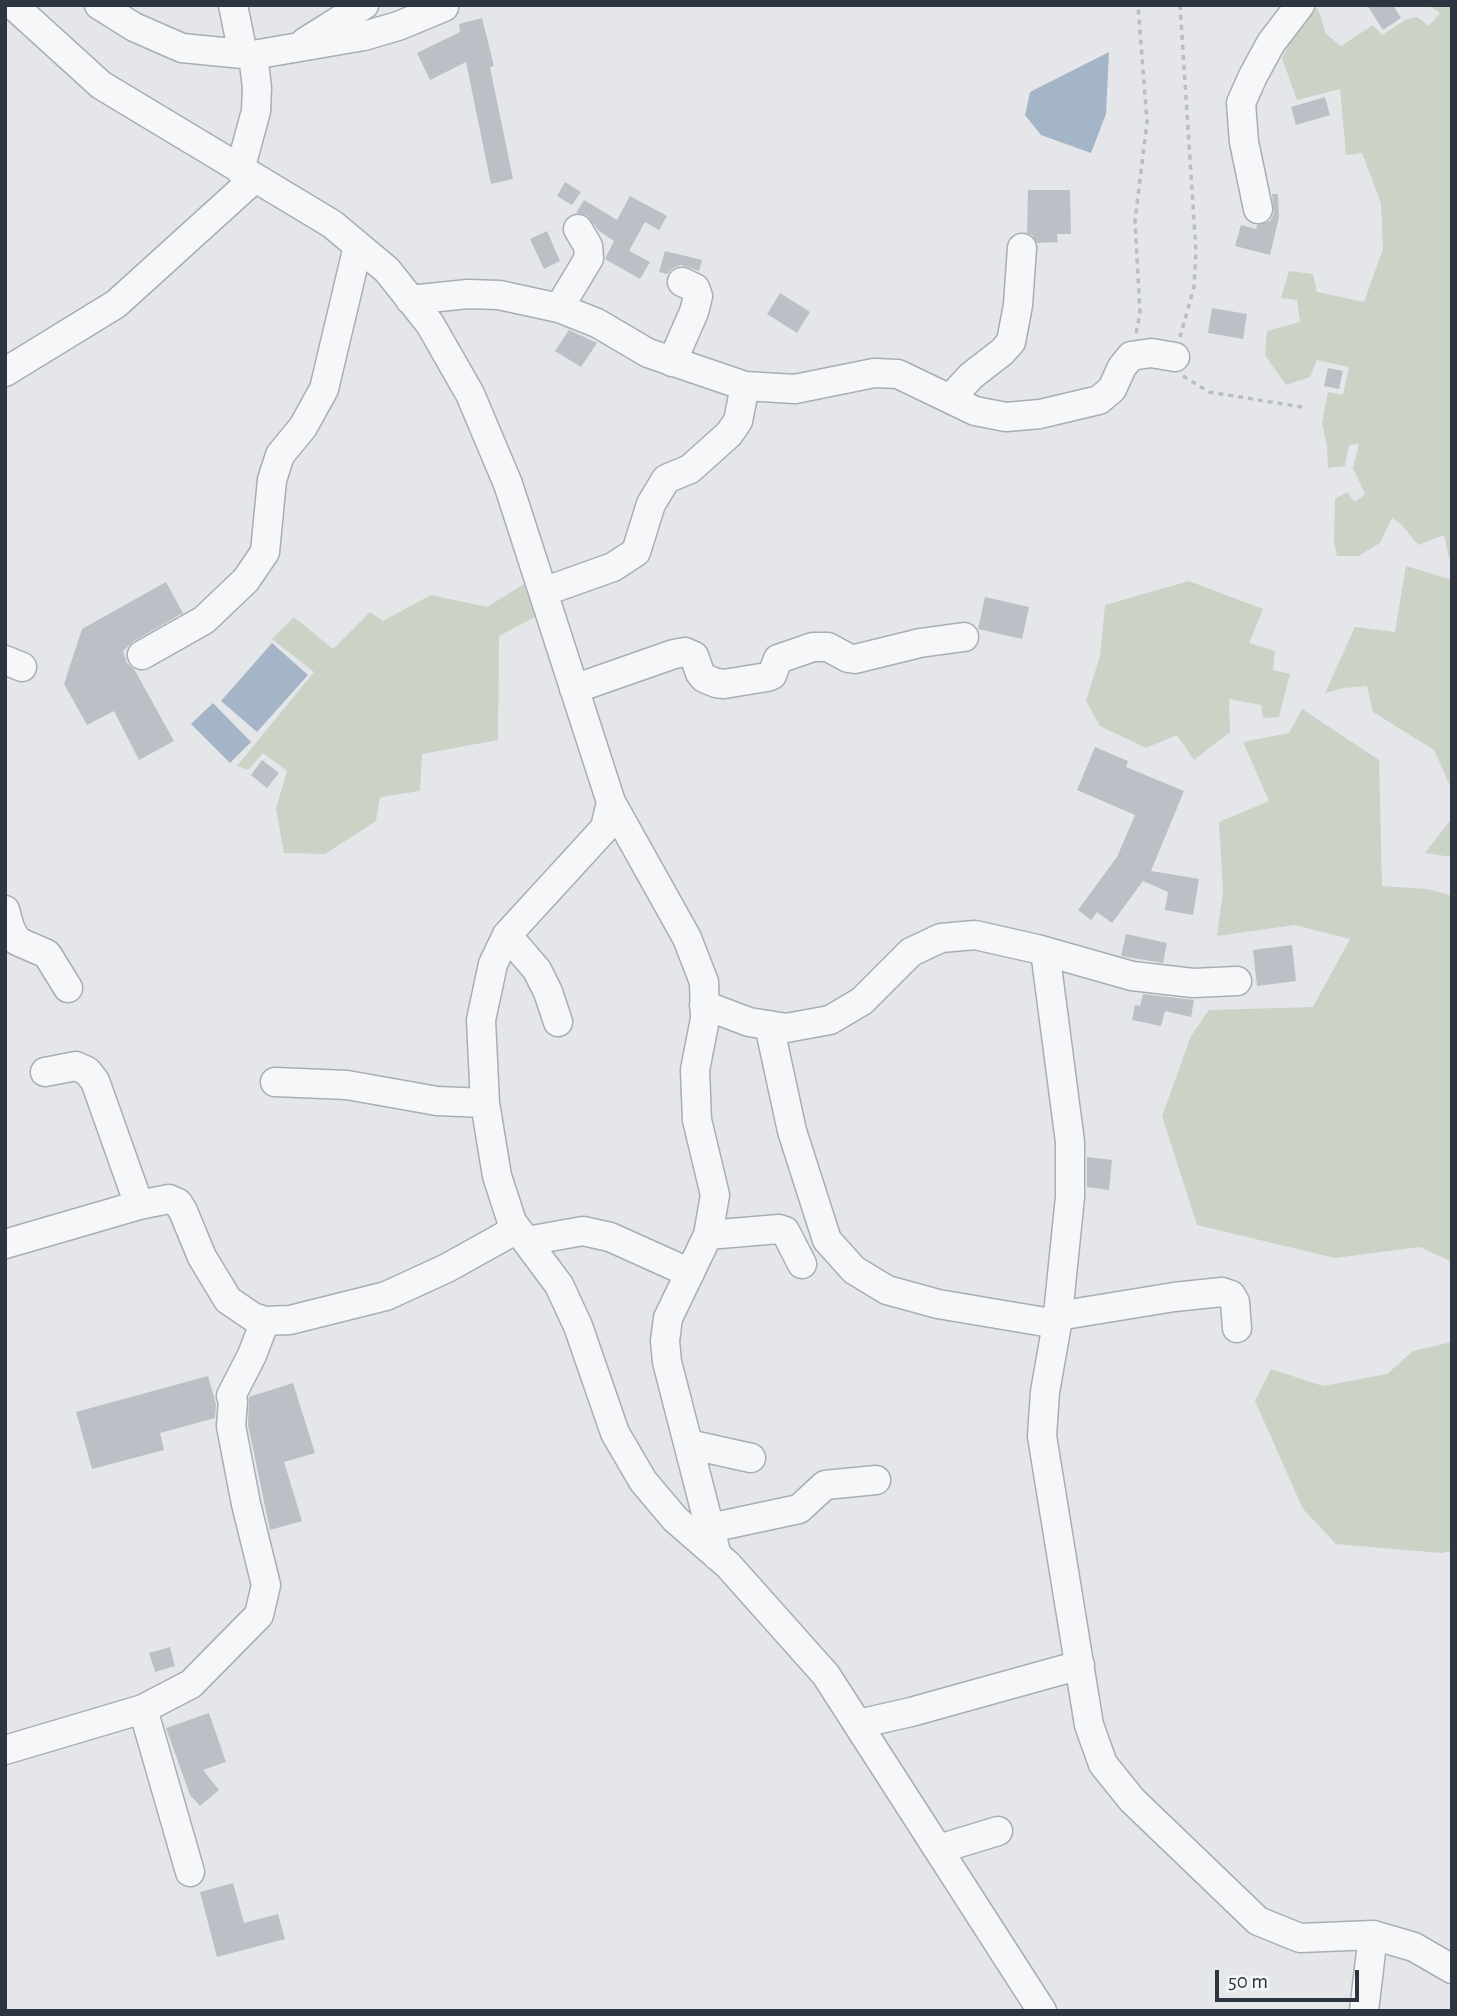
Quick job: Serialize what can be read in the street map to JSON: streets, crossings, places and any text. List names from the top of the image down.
{
  "scale_bar": "50 m"
}
